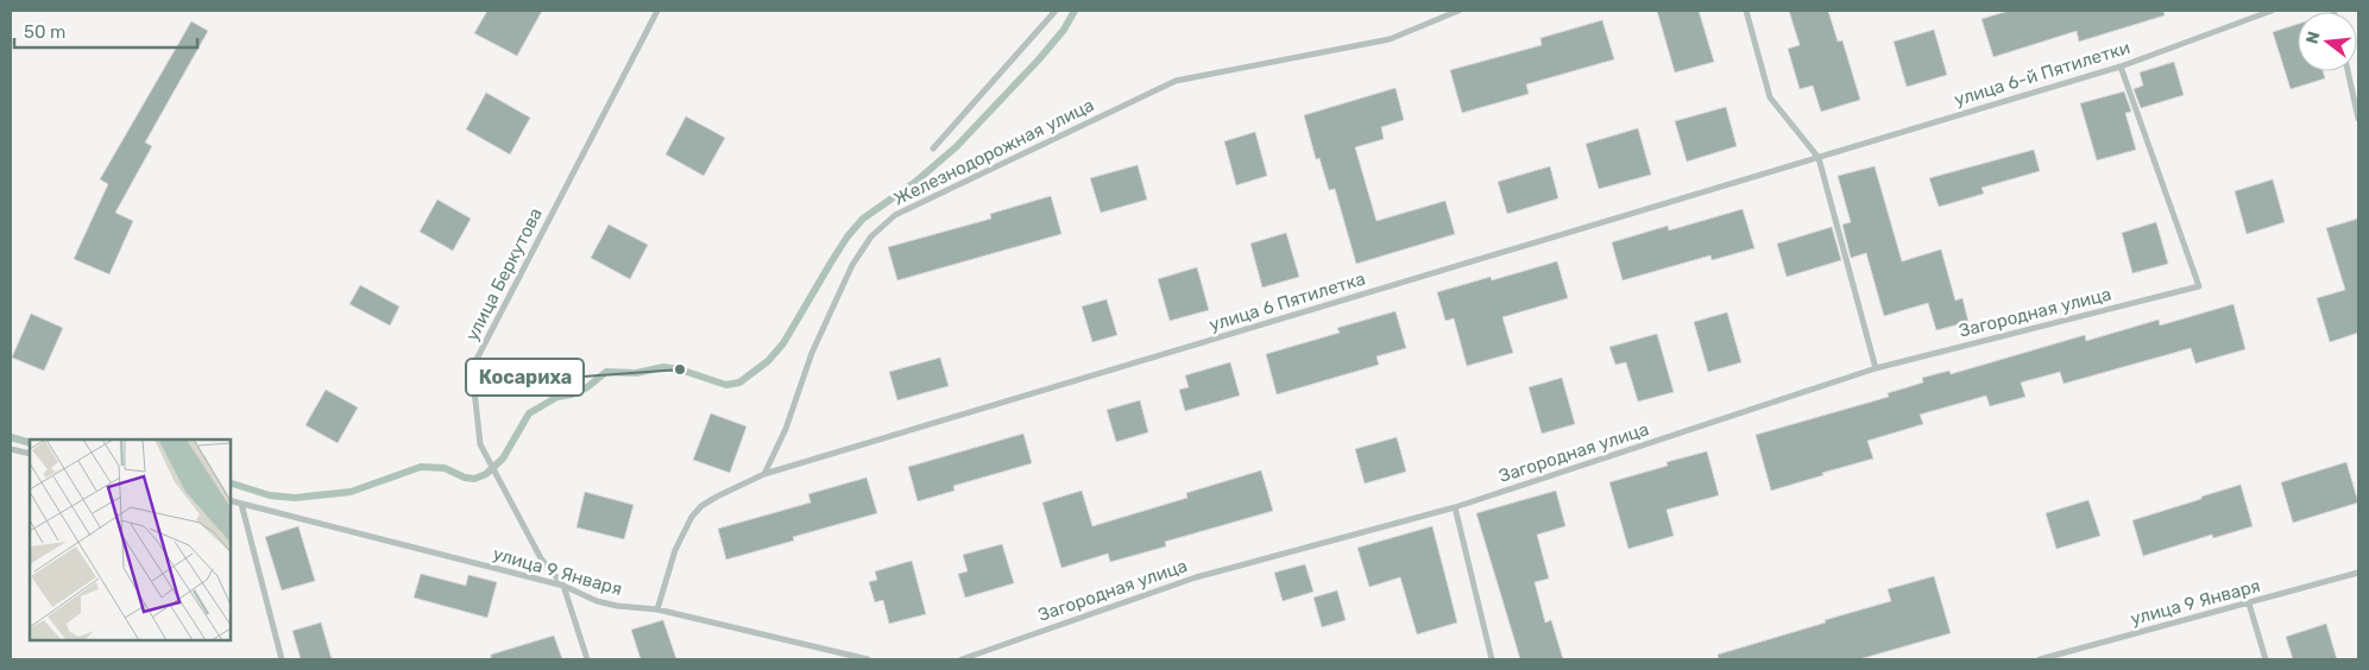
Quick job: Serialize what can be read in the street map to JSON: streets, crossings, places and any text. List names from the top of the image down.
{
  "streets": {
    "street": [
      "улица 6-й Пятилетки",
      "Железнодорожная улица",
      "улица Беркутова",
      "улица 6 Пятилетка",
      "Загородная улица",
      "улица 9 Января"
    ]
  },
  "crossings": [
    ["улица 6-й Пятилетки", "улица 6 Пятилетка"],
    ["улица 6-й Пятилетки", "Загородная улица"],
    ["Железнодорожная улица", "улица 6 Пятилетка"],
    ["улица Беркутова", "улица 9 Января"]
  ],
  "places": ["Косариха"],
  "scale_bar": "50 m",
  "north": "left"
}
